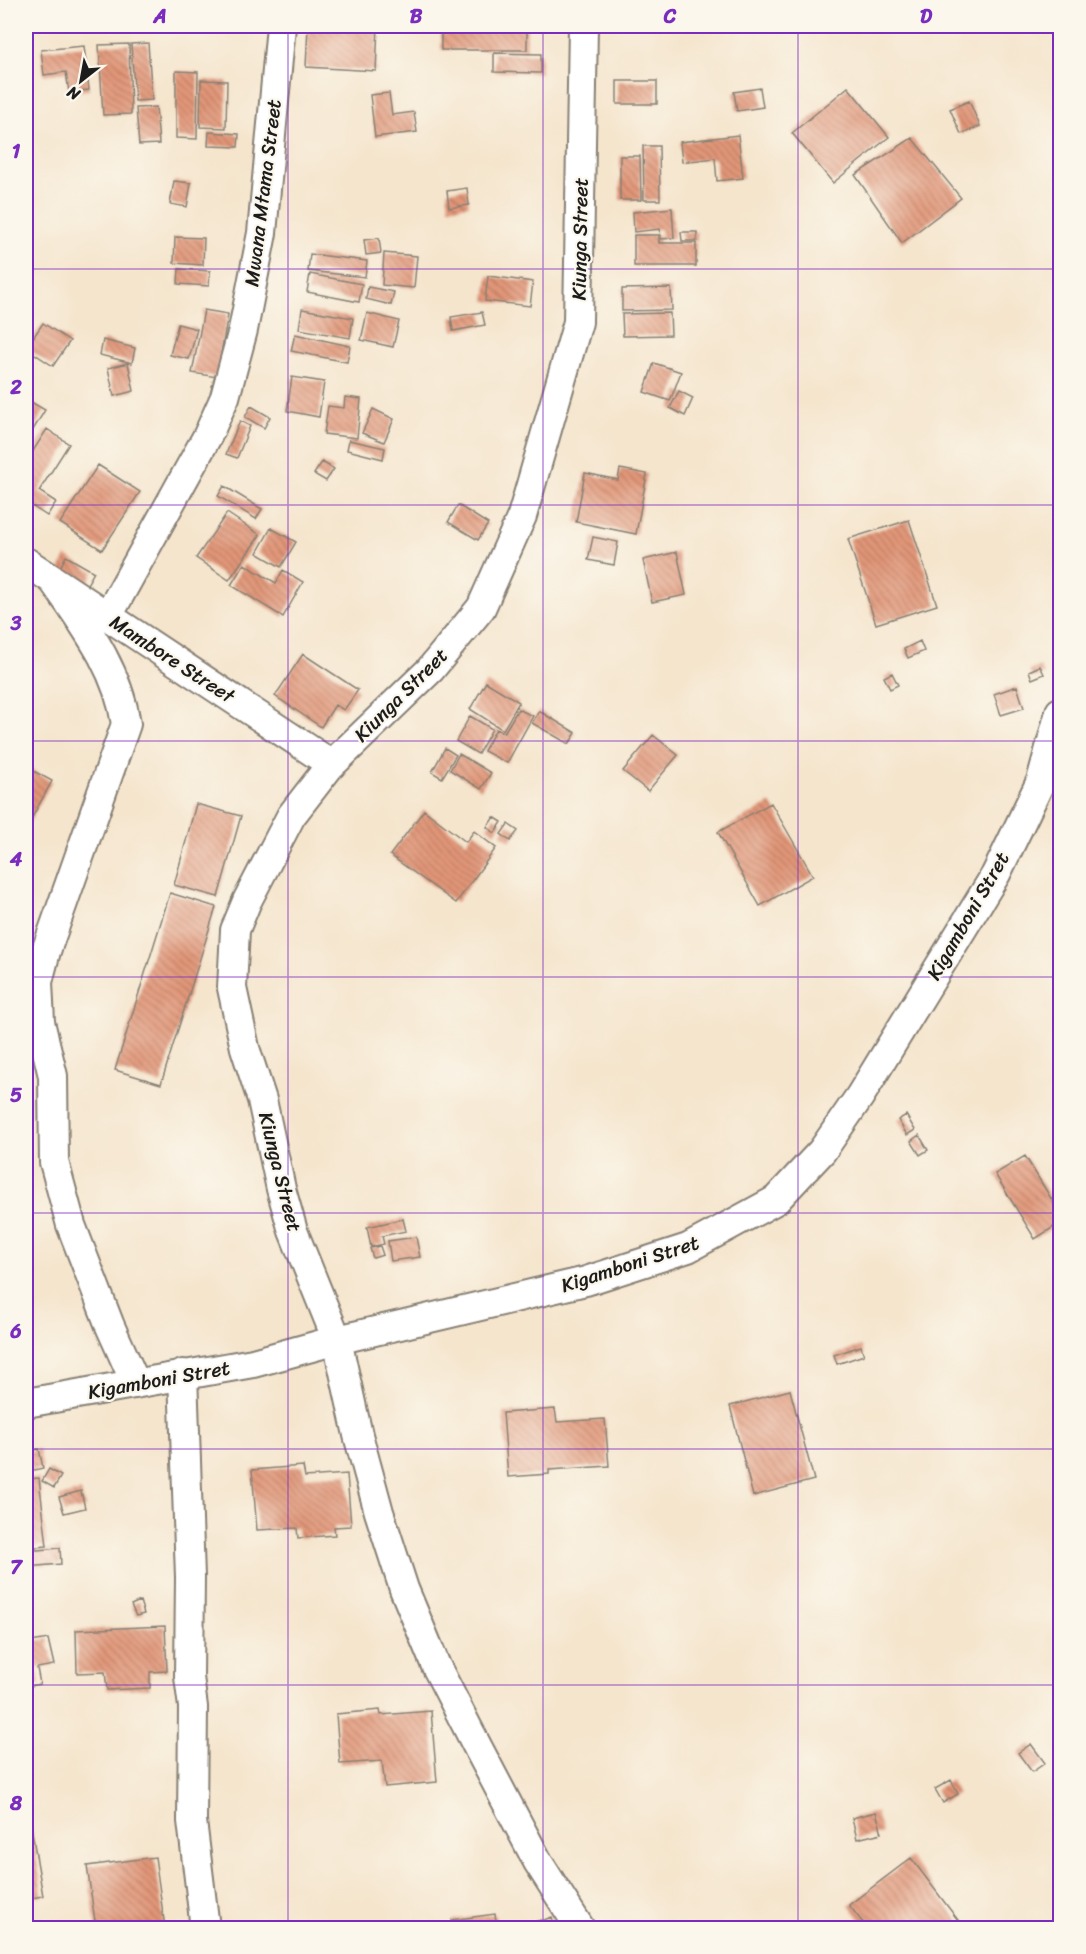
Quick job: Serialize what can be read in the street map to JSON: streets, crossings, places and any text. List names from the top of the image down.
{
  "streets": {
    "street": [
      "Mwana Mtama Street",
      "Kiunga Street",
      "Mambore Street",
      "Kigamboni Stret"
    ]
  },
  "crossings": [
    ["Mwana Mtama Street", "Mambore Street"],
    ["Kiunga Street", "Kigamboni Stret"]
  ],
  "north": "bottom left",
  "grid": {
    "columns": [
      "A",
      "B",
      "C",
      "D"
    ],
    "rows": [
      "1",
      "2",
      "3",
      "4",
      "5",
      "6",
      "7",
      "8"
    ]
  }
}
